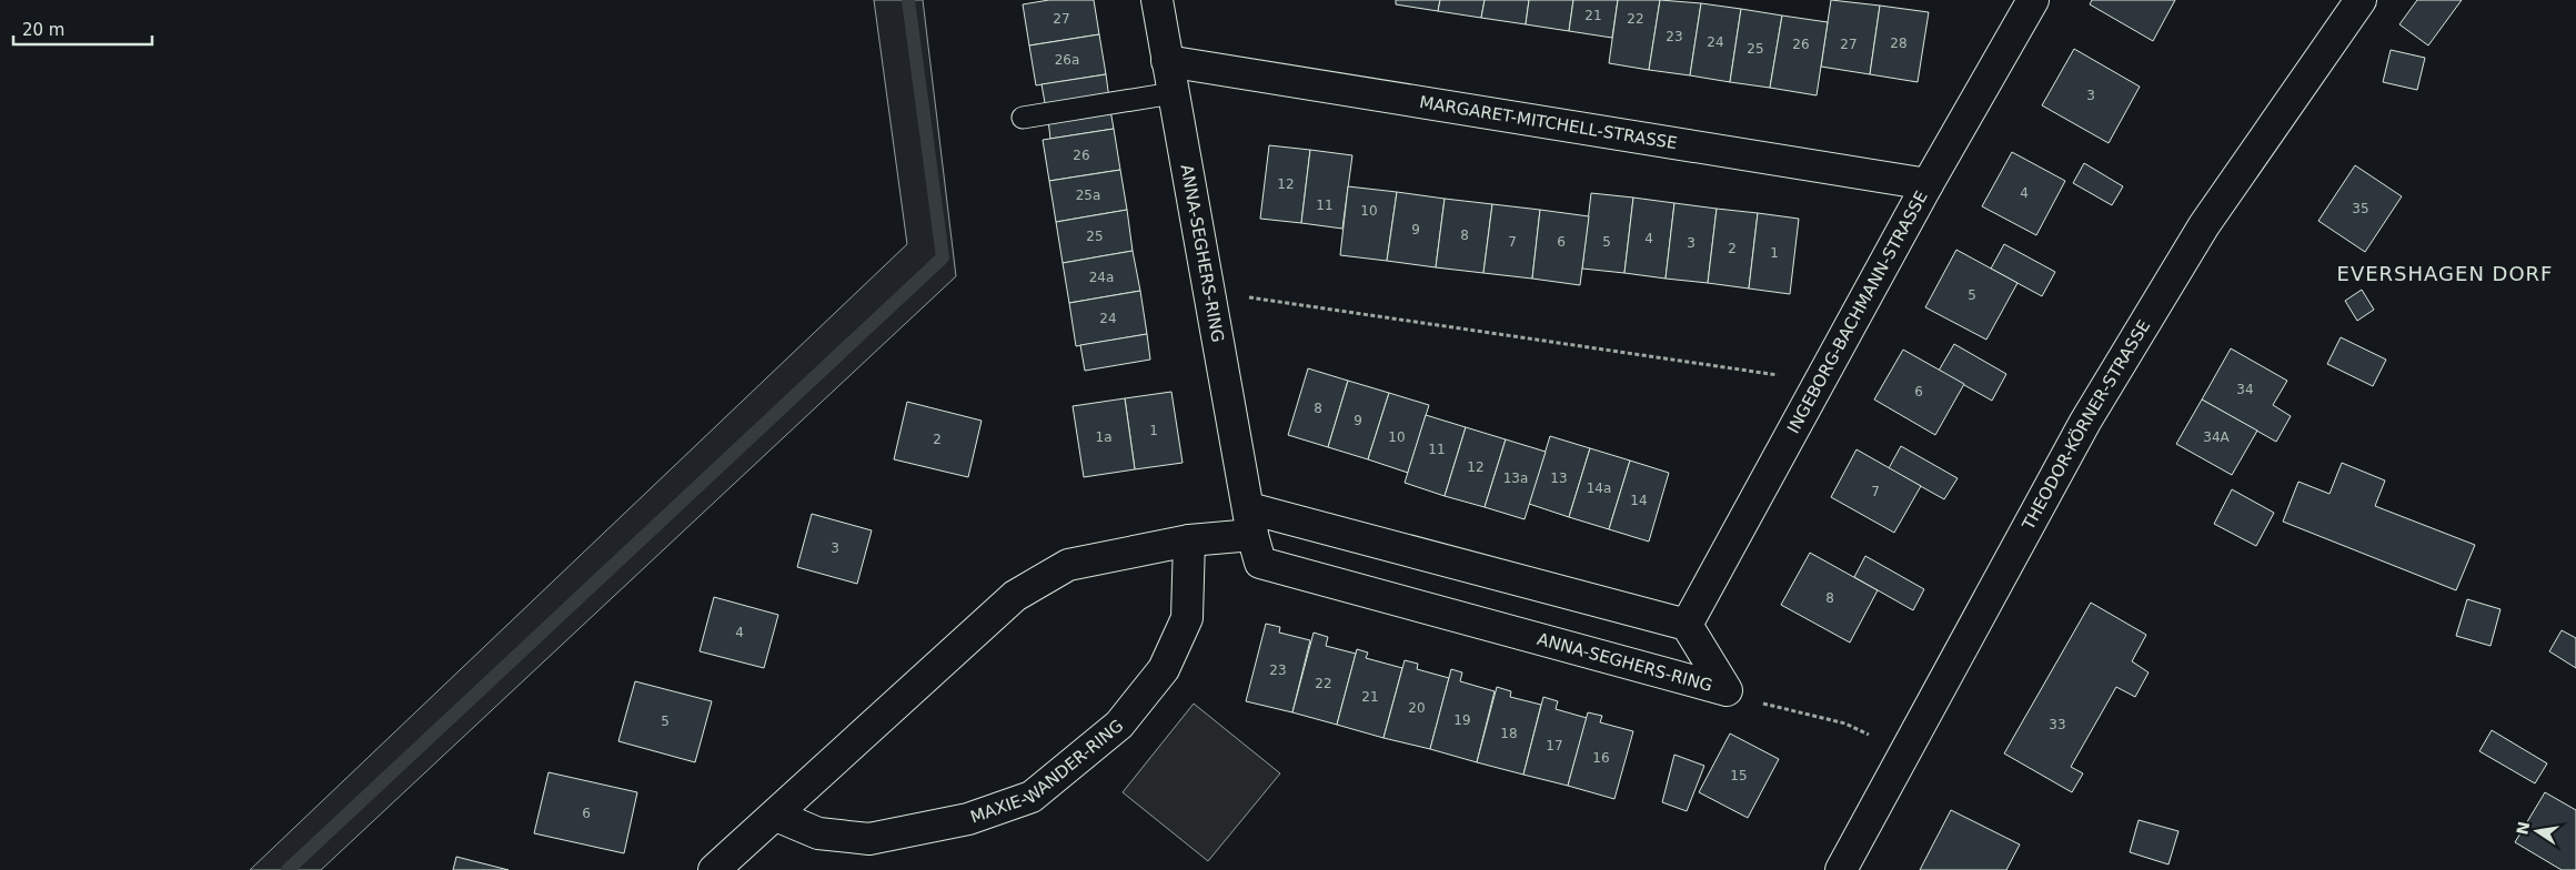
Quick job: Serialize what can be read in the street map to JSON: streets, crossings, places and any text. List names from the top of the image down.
{
  "streets": {
    "street": [
      "MARGARET-MITCHELL-STRASSE",
      "ANNA-SEGHERS-RING",
      "INGEBORG-BACHMANN-STRASSE",
      "THEODOR-KÖRNER-STRASSE",
      "MAXIE-WANDER-RING"
    ]
  },
  "crossings": [
    ["MARGARET-MITCHELL-STRASSE", "ANNA-SEGHERS-RING"],
    ["MARGARET-MITCHELL-STRASSE", "INGEBORG-BACHMANN-STRASSE"],
    ["ANNA-SEGHERS-RING", "INGEBORG-BACHMANN-STRASSE"]
  ],
  "districts": ["EVERSHAGEN DORF"],
  "house_numbers": [
    "21",
    "27",
    "22",
    "23",
    "24",
    "28",
    "26",
    "27",
    "25",
    "26a",
    "3",
    "26",
    "12",
    "4",
    "25a",
    "11",
    "35",
    "10",
    "9",
    "8",
    "25",
    "4",
    "7",
    "6",
    "5",
    "3",
    "2",
    "1",
    "24a",
    "5",
    "24",
    "34",
    "6",
    "8",
    "9",
    "1",
    "1a",
    "10",
    "34A",
    "2",
    "11",
    "12",
    "13a",
    "13",
    "14a",
    "7",
    "14",
    "3",
    "8",
    "4",
    "23",
    "22",
    "21",
    "20",
    "19",
    "5",
    "33",
    "18",
    "17",
    "16",
    "15",
    "6"
  ],
  "scale_bar": "20 m",
  "north": "left"
}
